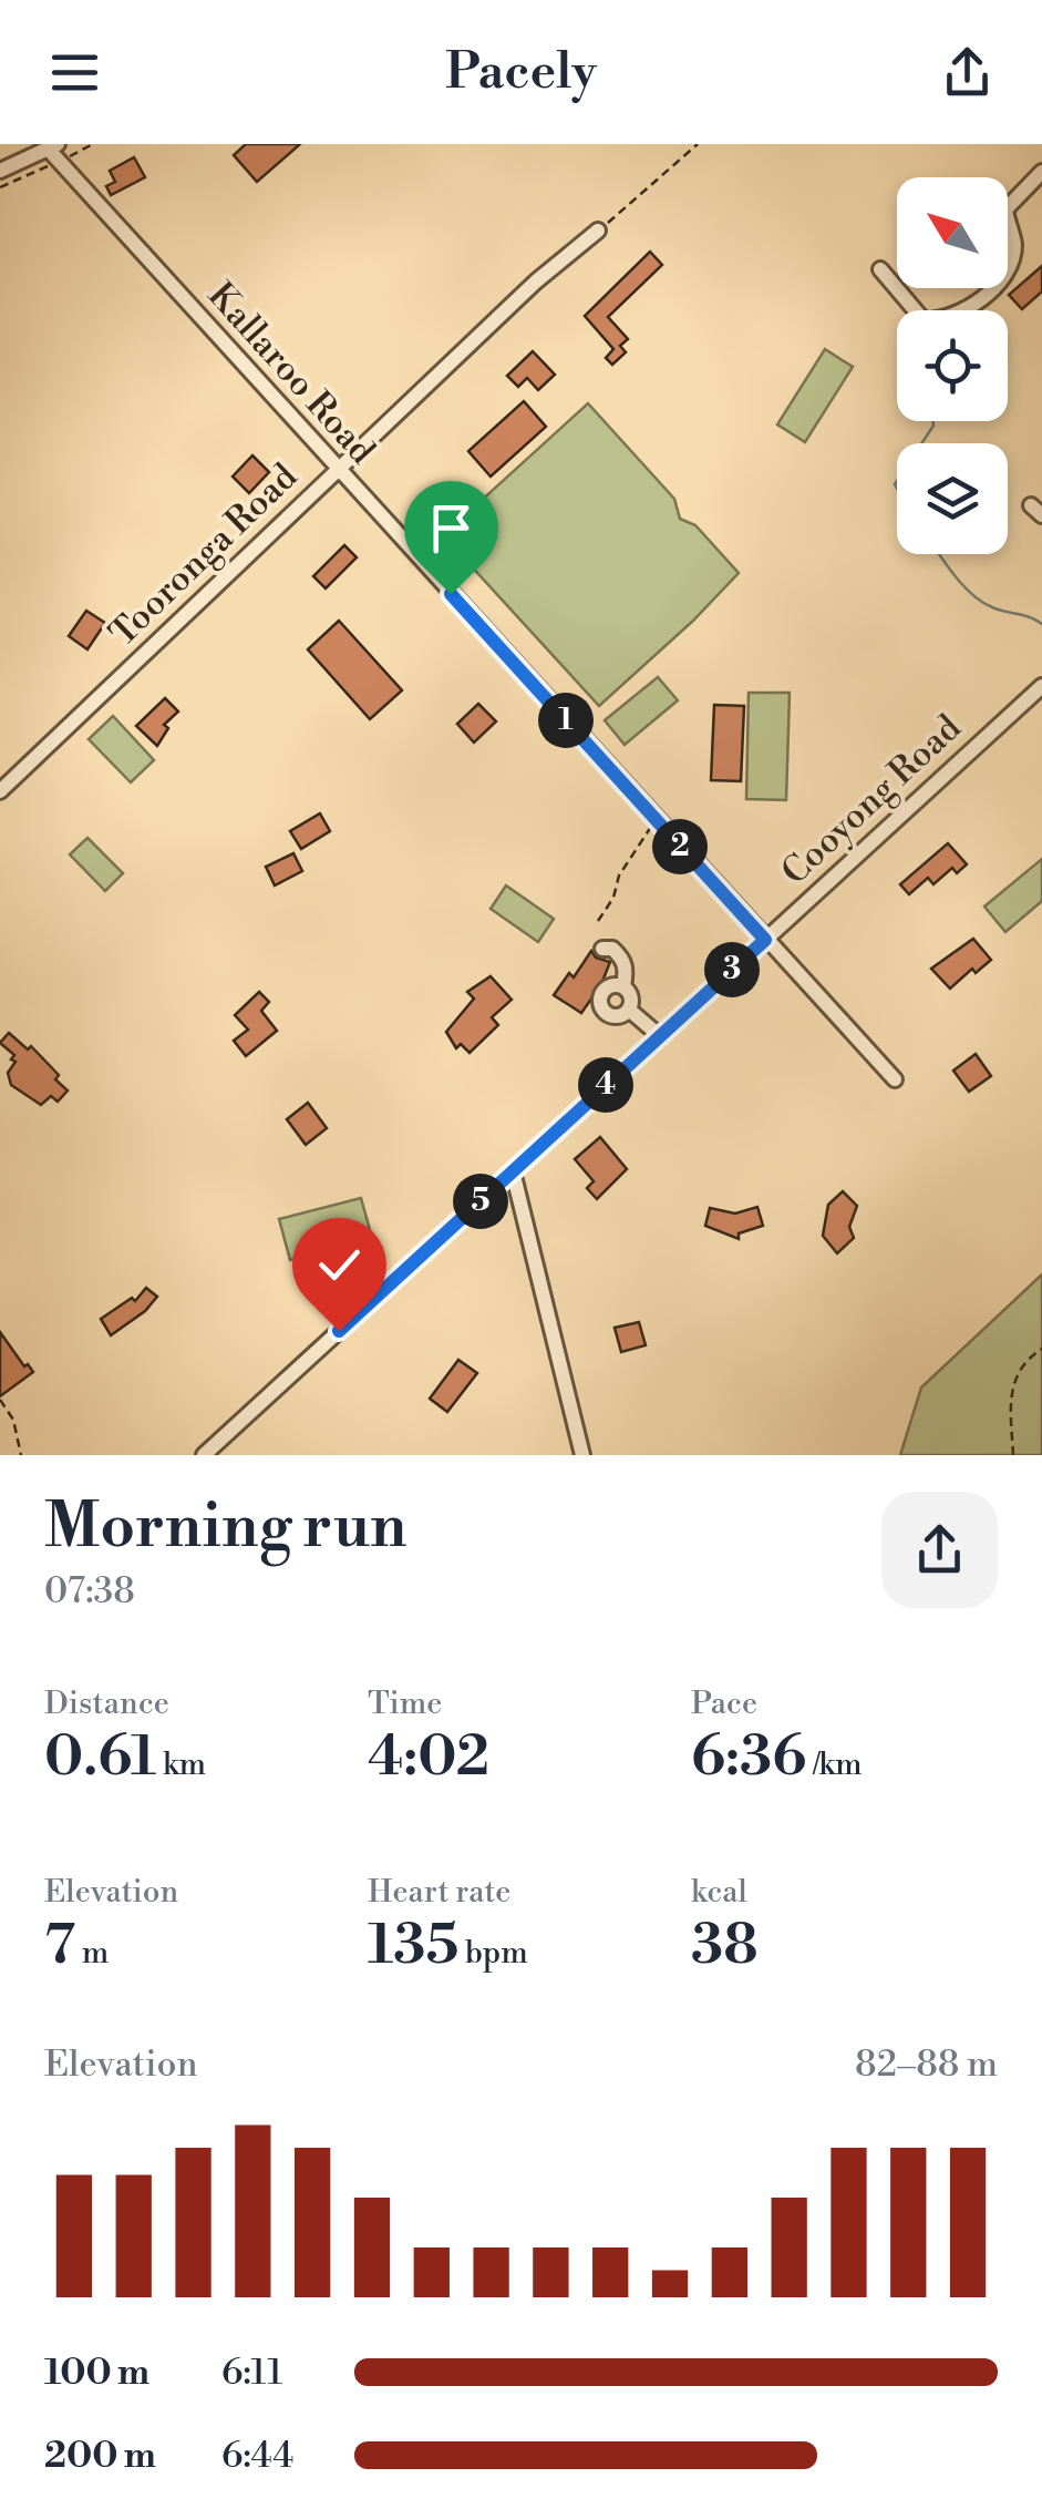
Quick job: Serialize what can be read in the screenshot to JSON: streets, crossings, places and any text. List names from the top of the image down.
{
  "streets": {
    "street": ["Kallaroo Road", "Tooronga Road", "Cooyong Road"]
  },
  "crossings": [
    ["Kallaroo Road", "Tooronga Road"],
    ["Kallaroo Road", "Cooyong Road"]
  ],
  "north": "top left",
  "page": {
    "header": "Pacely",
    "pins": [
      "1",
      "2",
      "3",
      "4",
      "5"
    ],
    "heading": ["Morning run", "07:38"],
    "stats": [
      ["Distance", "0.61 km"],
      ["Time", "4:02"],
      ["Pace", "6:36 /km"],
      ["Elevation", "7 m"],
      ["Heart rate", "135 bpm"],
      ["kcal", "38"]
    ],
    "chart": ["Elevation", "82–88 m"],
    "list": [
      {
        "name": "100 m",
        "note": "6:11"
      },
      {
        "name": "200 m",
        "note": "6:44"
      }
    ]
  }
}
